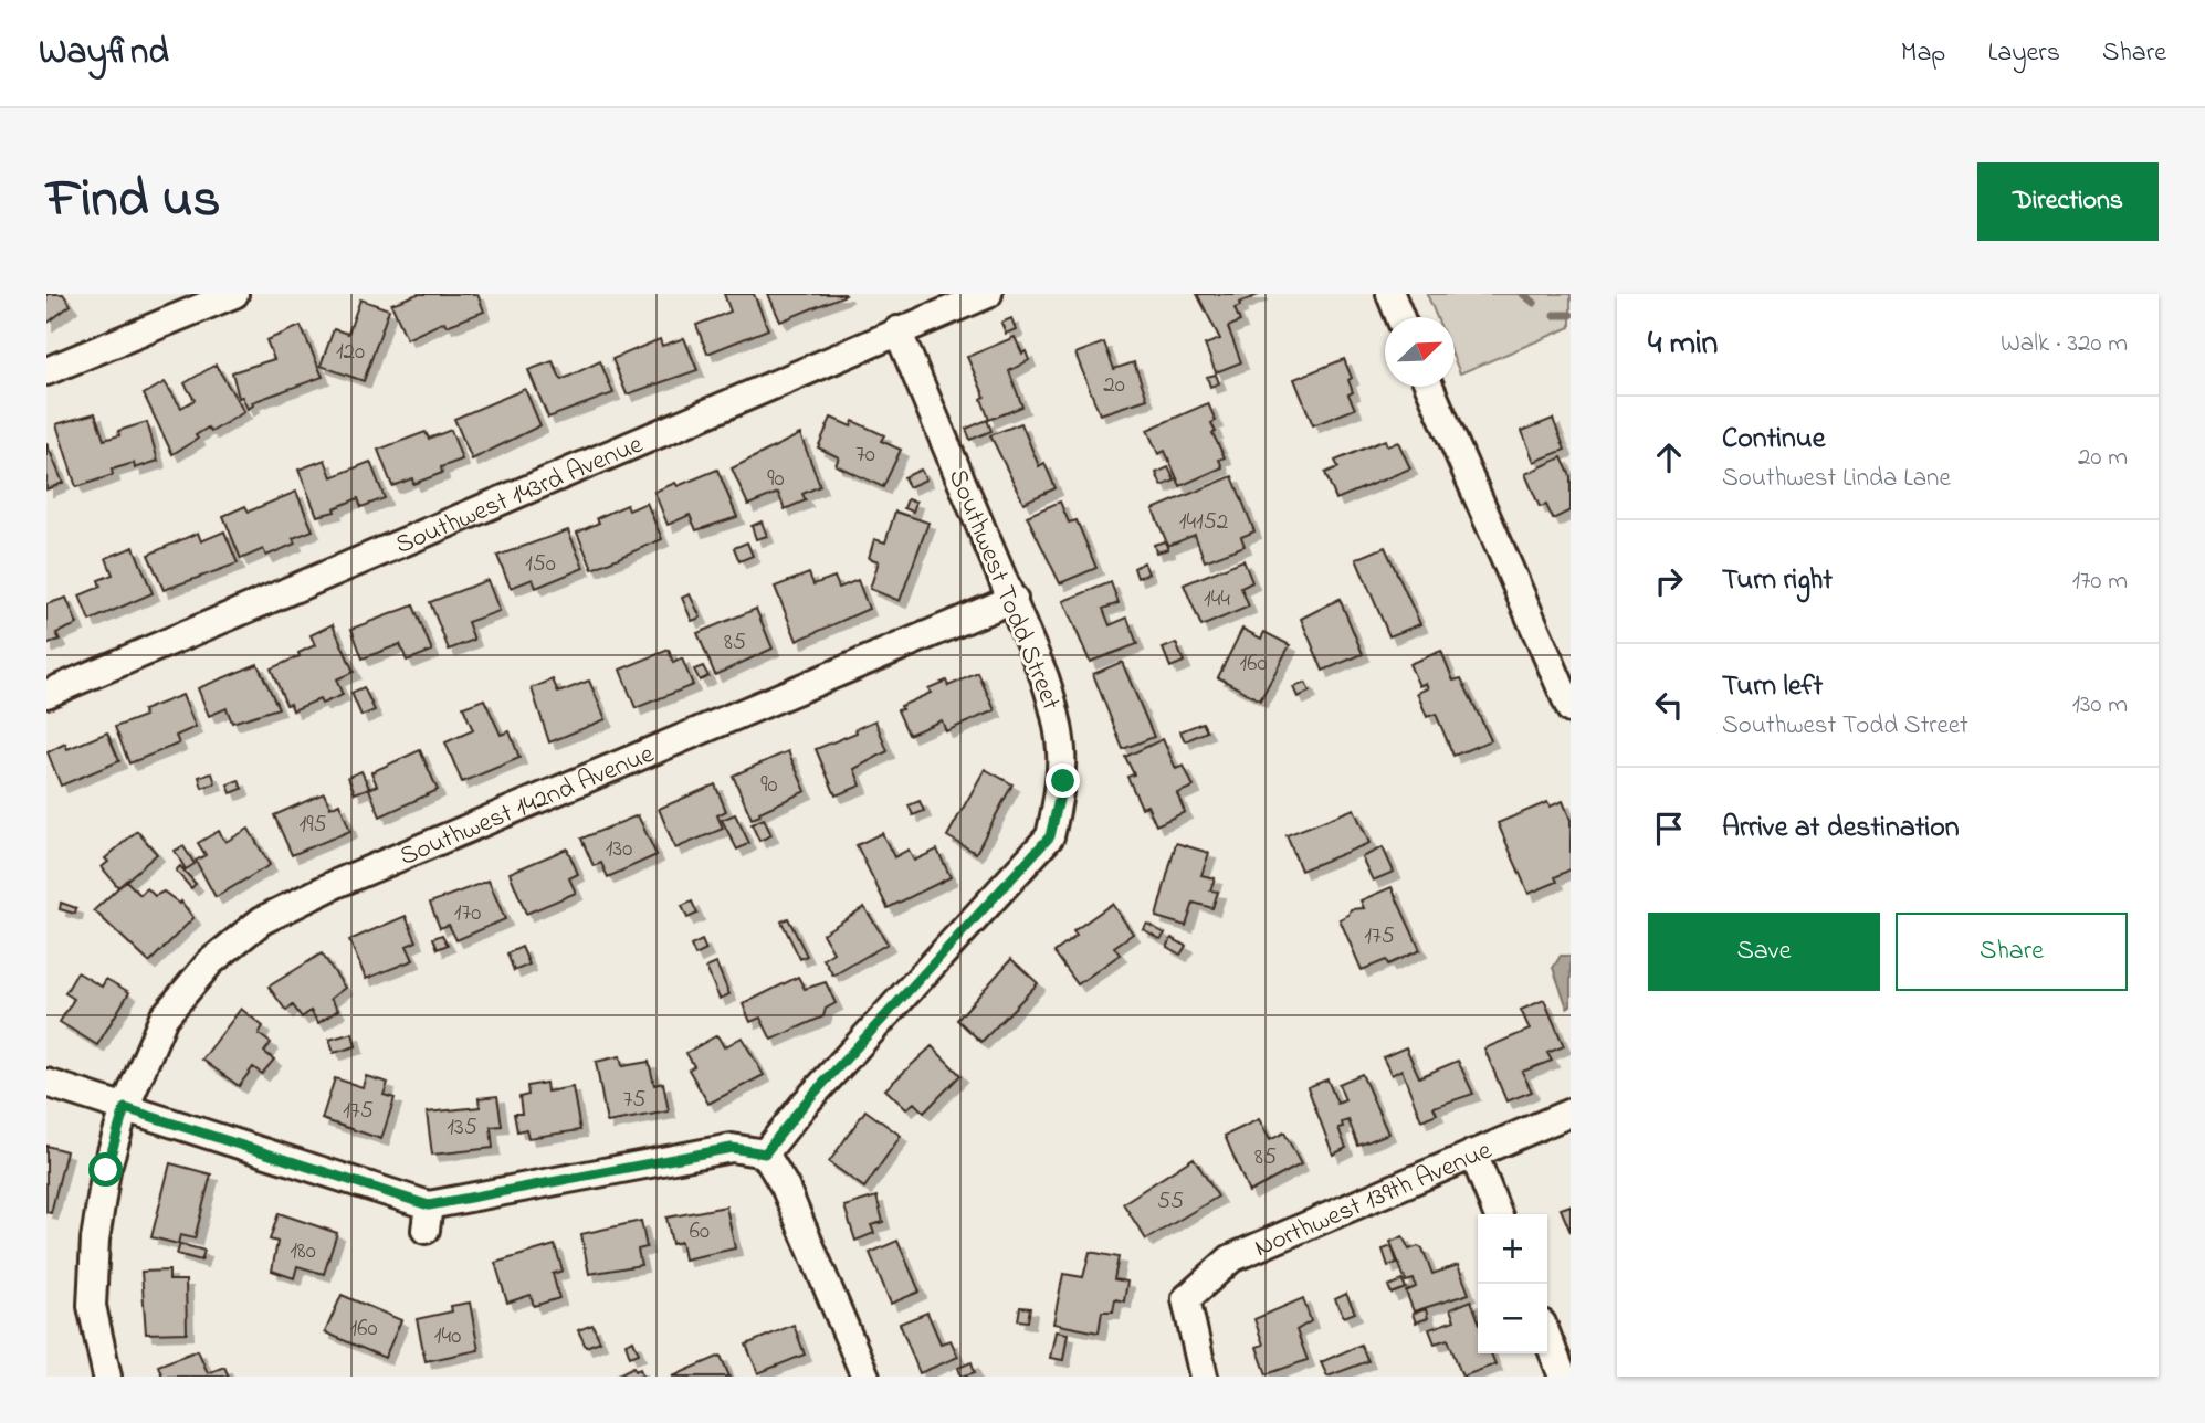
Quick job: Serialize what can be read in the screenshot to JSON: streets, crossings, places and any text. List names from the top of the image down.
{
  "streets": {
    "street": [
      "Southwest 143rd Avenue",
      "Southwest Todd Street",
      "Southwest 142nd Avenue",
      "Northwest 139th Avenue"
    ]
  },
  "crossings": [
    ["Southwest 143rd Avenue", "Southwest Todd Street"],
    ["Southwest Todd Street", "Southwest 142nd Avenue"]
  ],
  "house_numbers": [
    "120",
    "20",
    "70",
    "90",
    "14152",
    "150",
    "144",
    "85",
    "160",
    "90",
    "195",
    "130",
    "170",
    "175",
    "75",
    "175",
    "135",
    "85",
    "55",
    "60",
    "180",
    "160",
    "140"
  ],
  "north": "top right",
  "page": {
    "header": "Wayfind",
    "nav": ["Map", "Layers", "Share"],
    "title": "Find us",
    "buttons": [
      "Directions",
      ["Save", "Share"]
    ],
    "heading": ["4 min", "Walk · 320 m"],
    "list": [
      ["Continue", "Southwest Linda Lane", "20 m"],
      ["Turn right", "170 m"],
      ["Turn left", "Southwest Todd Street", "130 m"],
      "Arrive at destination"
    ],
    "map_buttons": ["+", "−"]
  }
}
